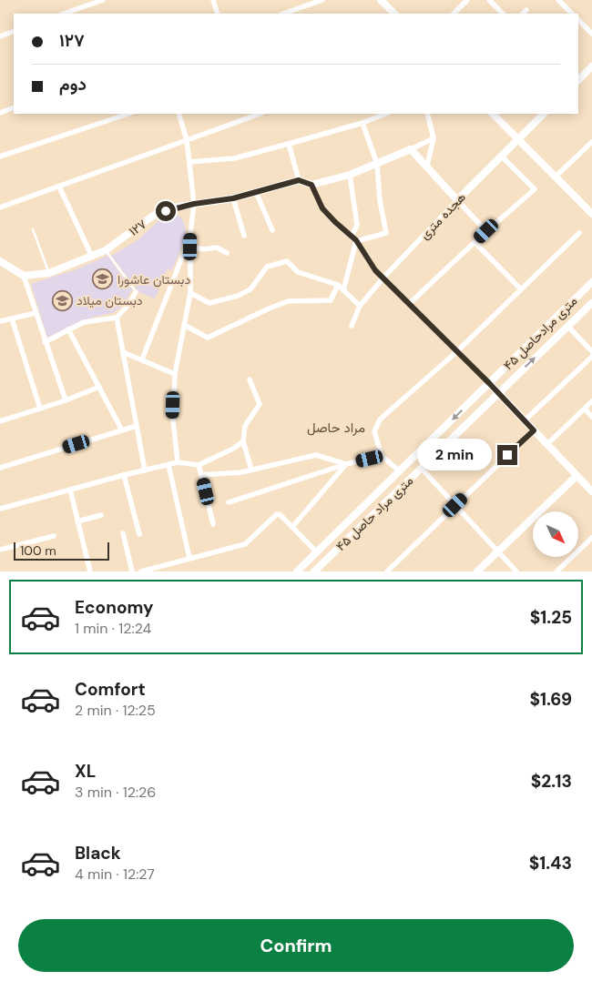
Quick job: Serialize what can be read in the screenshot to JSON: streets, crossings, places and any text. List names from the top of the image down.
{
  "streets": {
    "street": [
      "هجده متری",
      "۱۲۷",
      "۴۵ متری مرادحاصل",
      "۴۵ متری مراد حاصل"
    ]
  },
  "crossings": [
    ["۴۵ متری مرادحاصل", "۴۵ متری مراد حاصل"]
  ],
  "districts": ["مراد حاصل"],
  "places": {
    "school or university": ["دبستان عاشورا", "دبستان میلاد"]
  },
  "scale_bar": "100 m",
  "north": "bottom right",
  "page": {
    "banner": ["۱۲۷", "دوم"],
    "bubble": "2 min",
    "scale": "100 m",
    "list": [
      {
        "name": "Economy",
        "note": "1 min · 12:24",
        "value": "$1.25"
      },
      {
        "name": "Comfort",
        "note": "2 min · 12:25",
        "value": "$1.69"
      },
      {
        "name": "XL",
        "note": "3 min · 12:26",
        "value": "$2.13"
      },
      {
        "name": "Black",
        "note": "4 min · 12:27",
        "value": "$1.43"
      }
    ],
    "buttons": "Confirm"
  }
}
